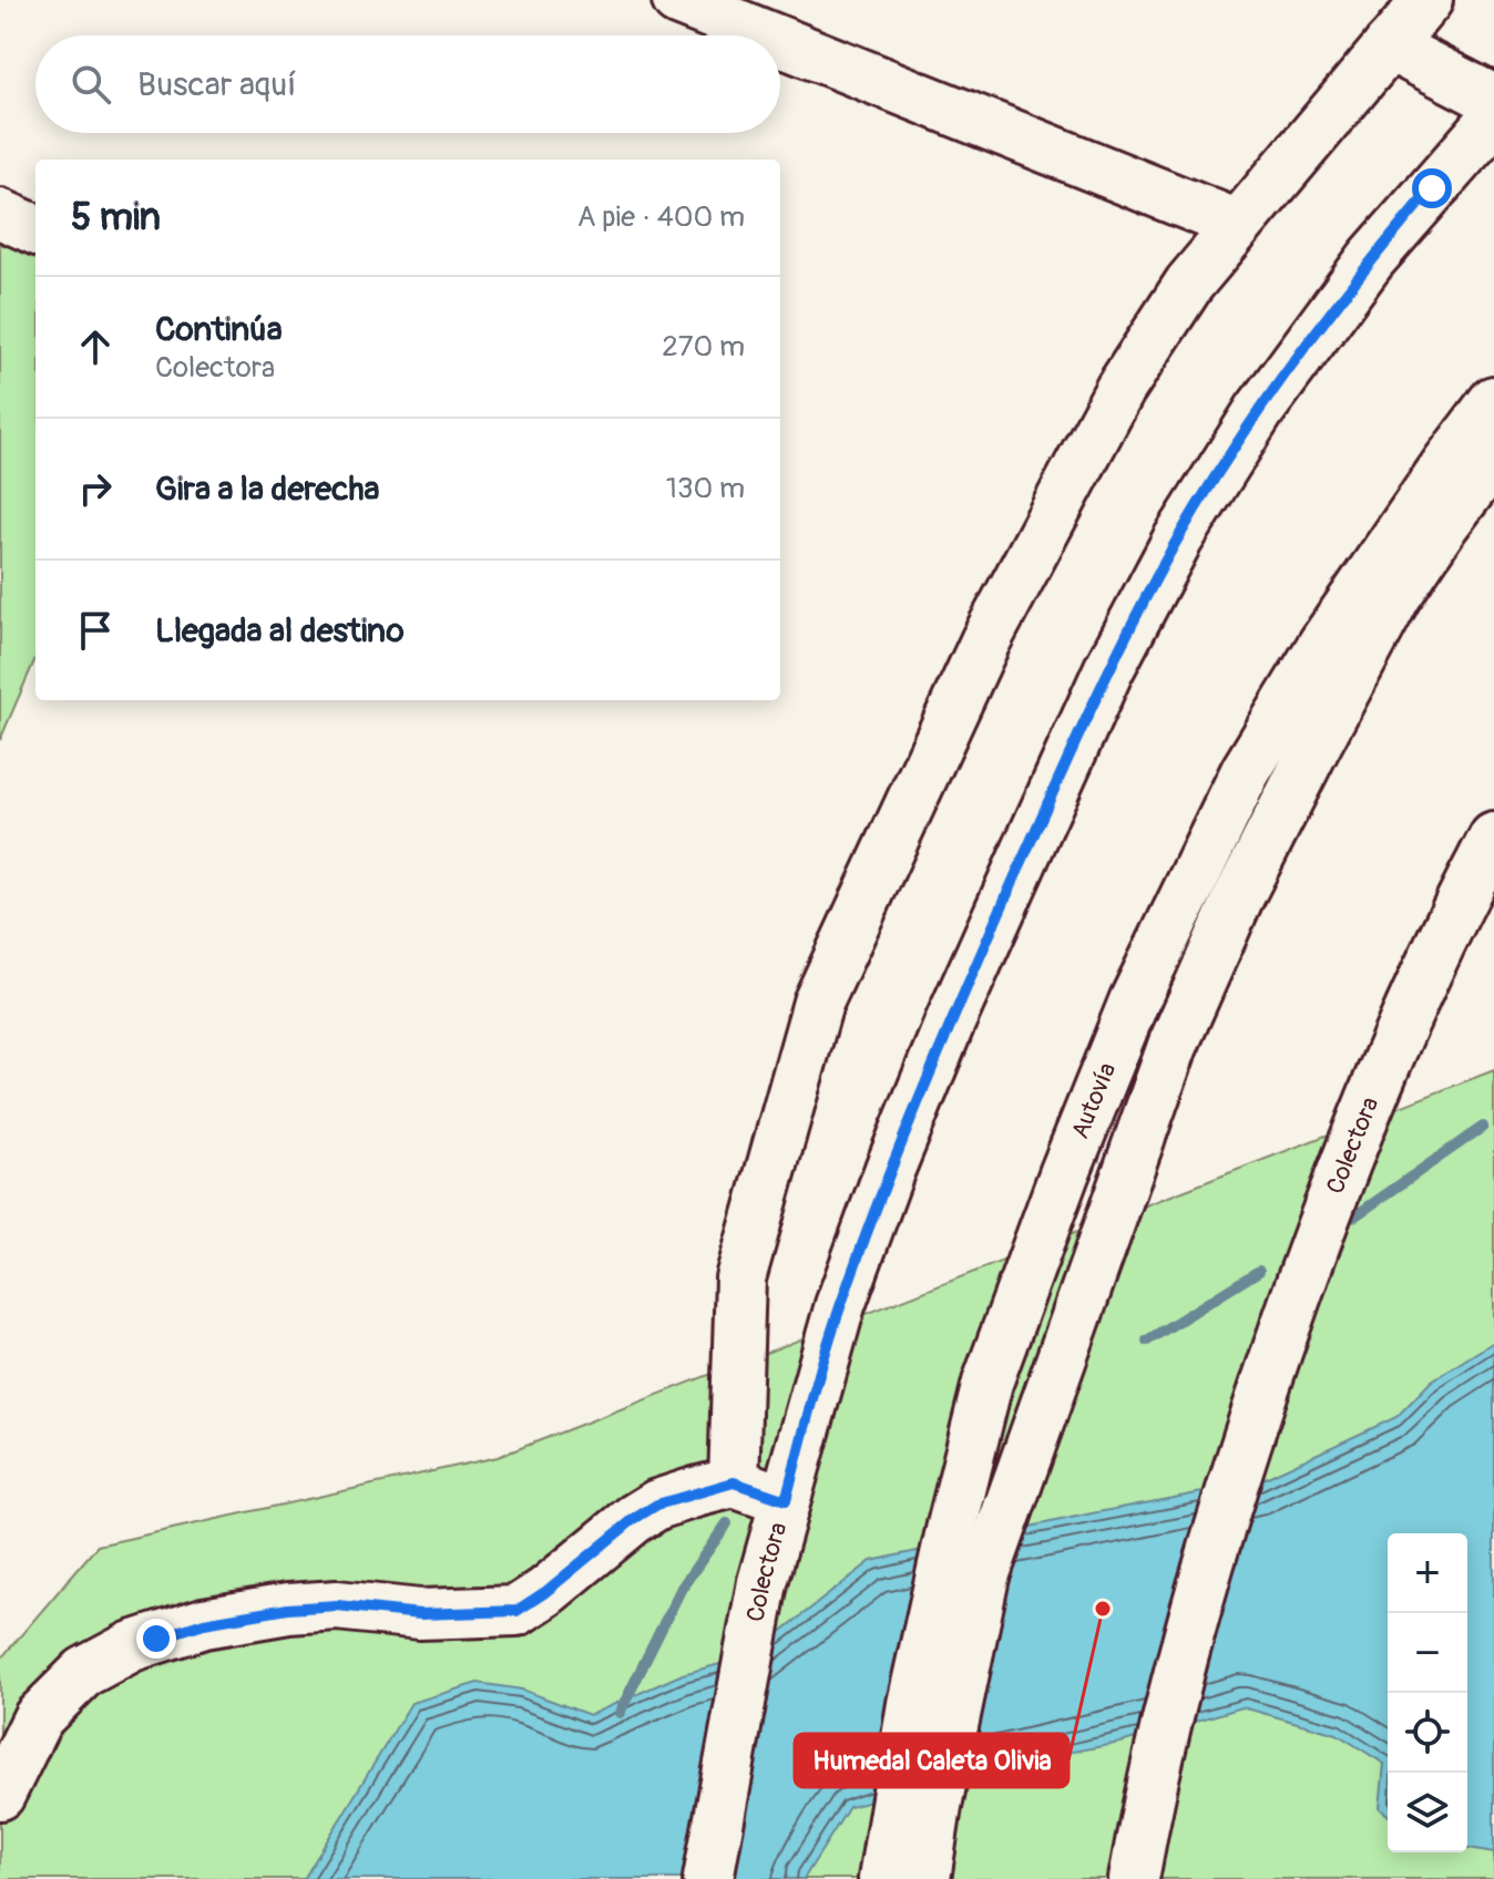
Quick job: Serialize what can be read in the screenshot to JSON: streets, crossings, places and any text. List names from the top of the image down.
{
  "streets": {
    "street": ["Autovía", "Colectora"]
  },
  "places": ["Humedal Caleta Olivia"],
  "page": {
    "search": "Buscar aquí",
    "heading": ["5 min", "A pie · 400 m"],
    "list": [
      ["Continúa", "Colectora", "270 m"],
      ["Gira a la derecha", "130 m"],
      "Llegada al destino"
    ],
    "map_buttons": ["+", "−"]
  }
}
